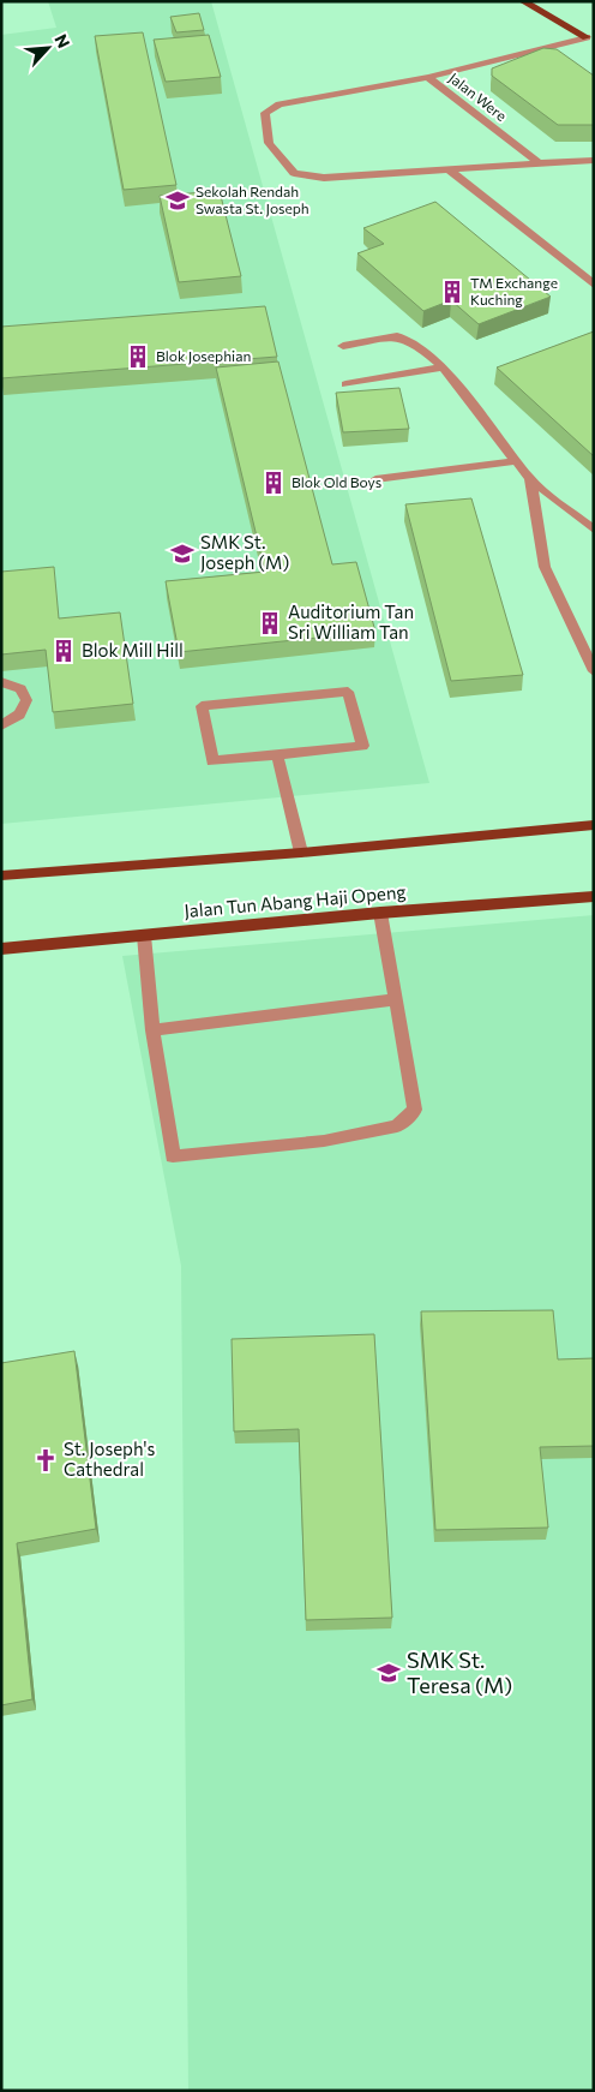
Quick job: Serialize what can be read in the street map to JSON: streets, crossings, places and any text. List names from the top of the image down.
{
  "streets": {
    "main road": ["Jalan Tun Abang Haji Openg"],
    "street": ["Jalan Were"]
  },
  "places": {
    "school or university": ["Sekolah Rendah Swasta St. Joseph", "SMK St. Joseph (M)", "SMK St. Teresa (M)"],
    "building": [
      "TM Exchange Kuching",
      "Blok Josephian",
      "Blok Old Boys",
      "Auditorium Tan Sri William Tan",
      "Blok Mill Hill"
    ],
    "church": ["St. Joseph's Cathedral"]
  },
  "north": "top right"
}
